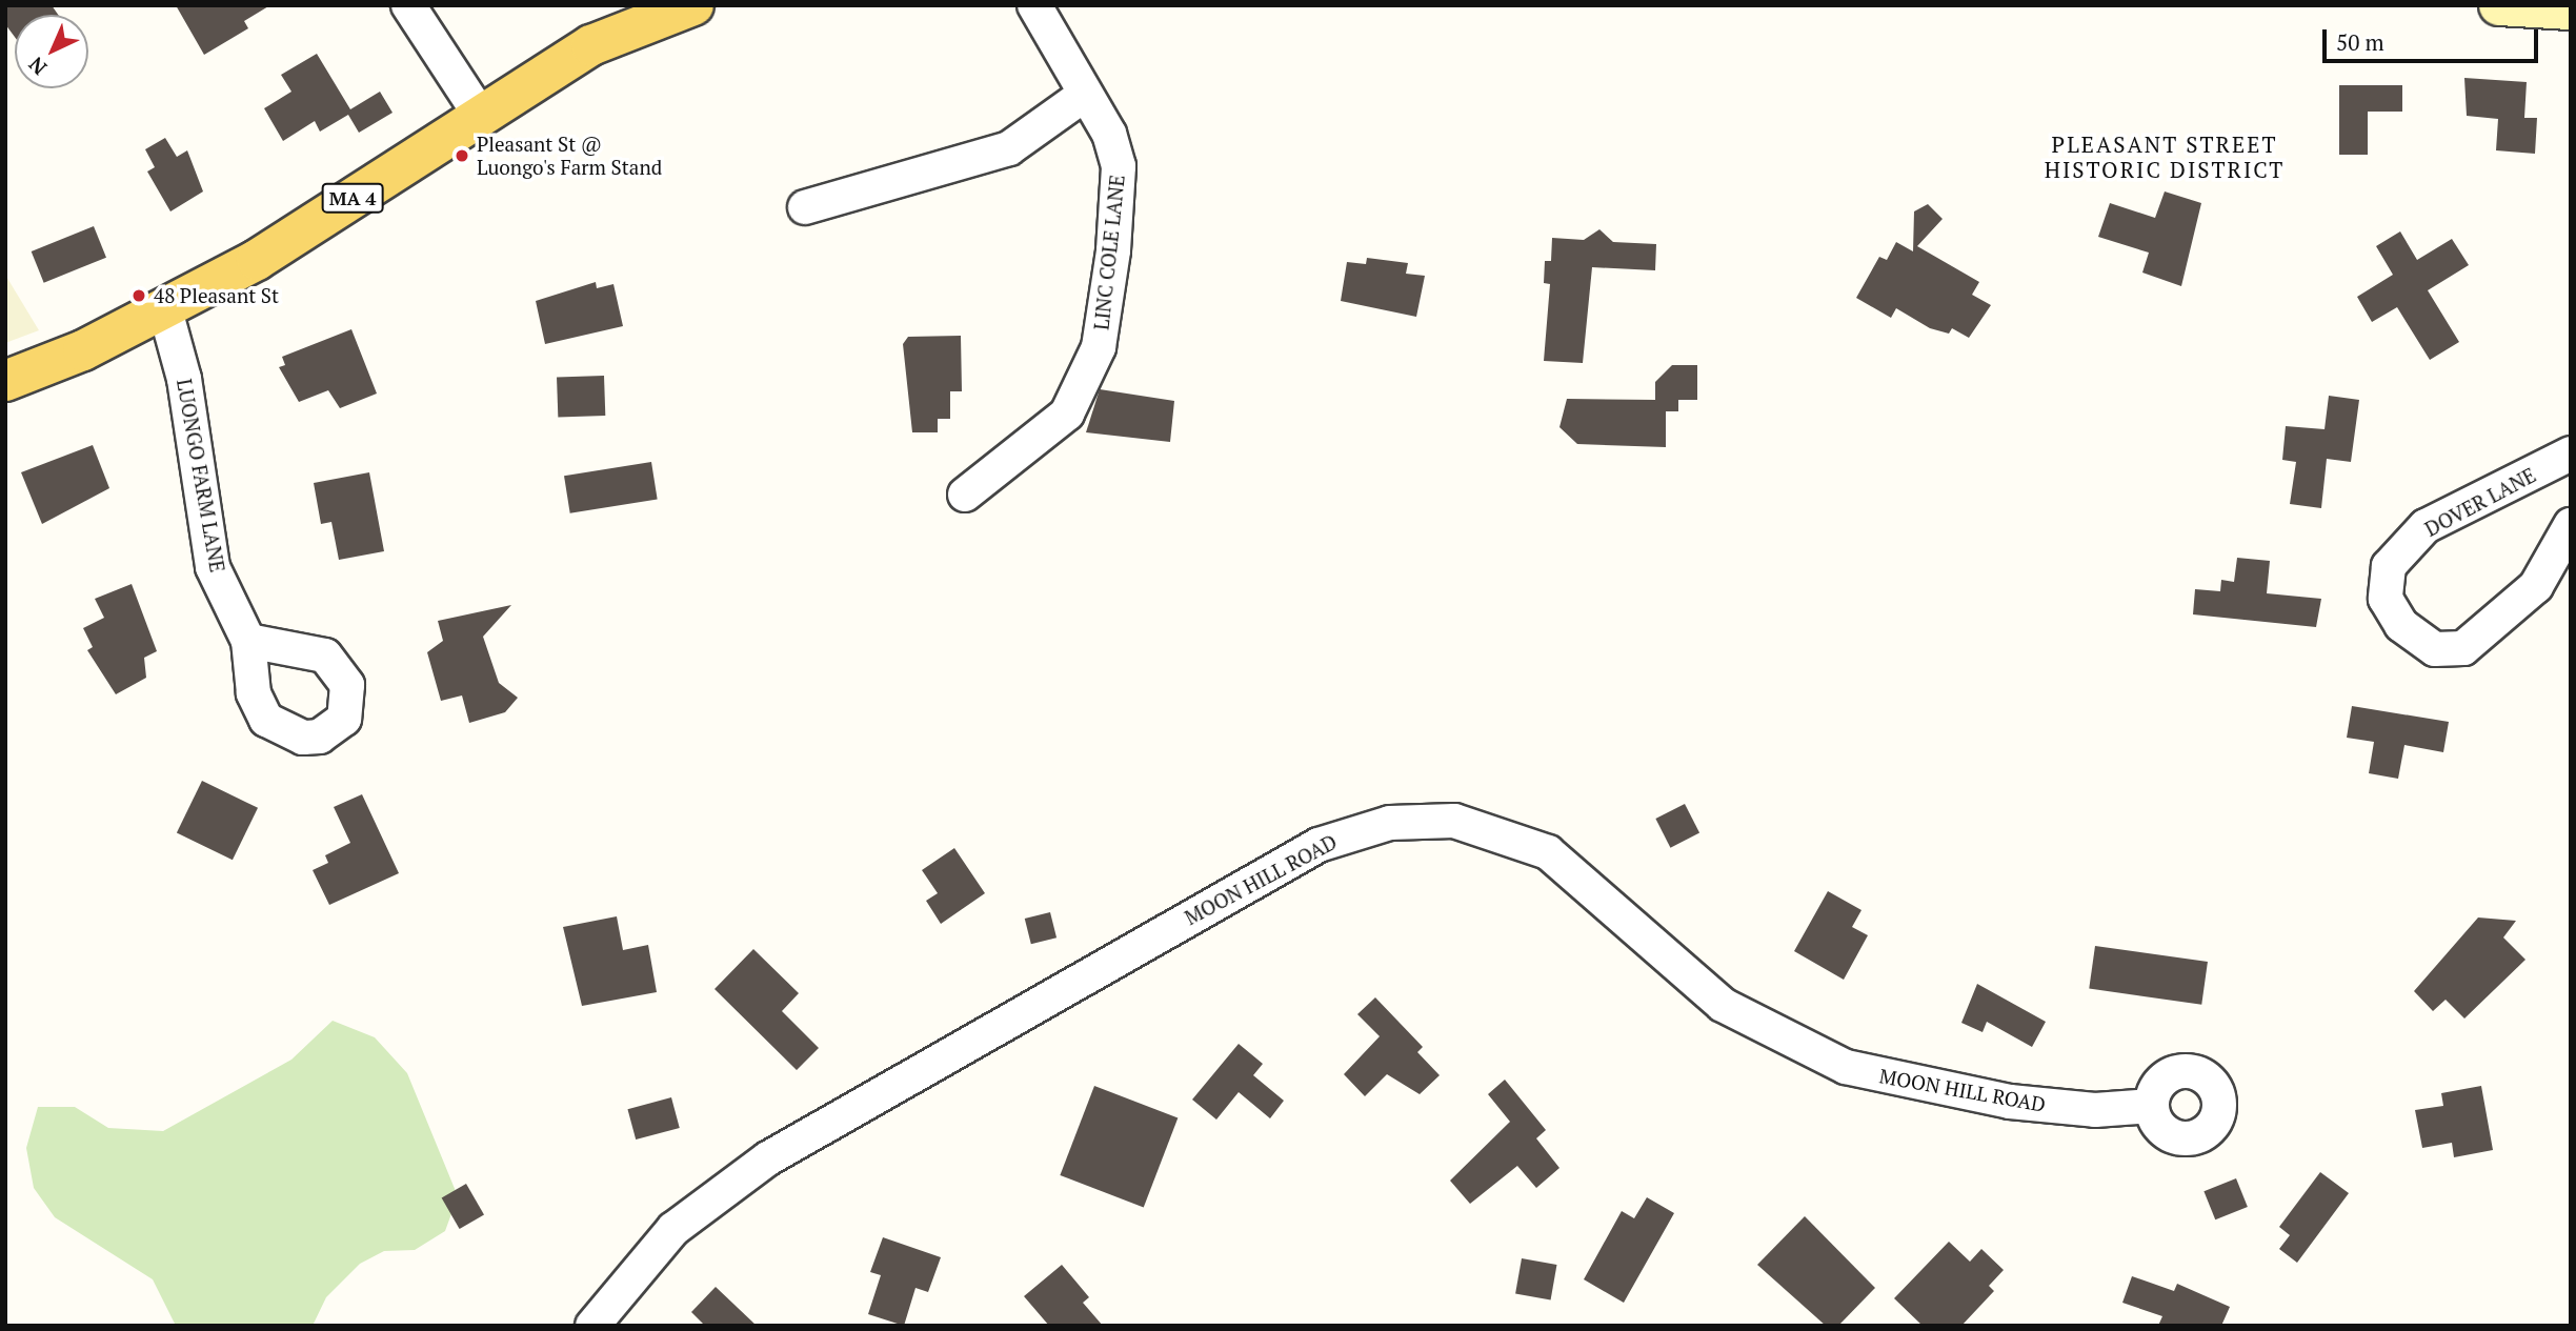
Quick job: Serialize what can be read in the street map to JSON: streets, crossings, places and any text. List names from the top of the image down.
{
  "streets": {
    "main road": ["MA 4"],
    "street": [
      "LINC COLE LANE",
      "LUONGO FARM LANE",
      "DOVER LANE",
      "MOON HILL ROAD"
    ]
  },
  "crossings": [
    ["MA 4", "LUONGO FARM LANE"]
  ],
  "districts": ["PLEASANT STREET HISTORIC DISTRICT"],
  "places": ["Pleasant St @ Luongo's Farm Stand", "48 Pleasant St"],
  "scale_bar": "50 m",
  "north": "bottom left"
}
